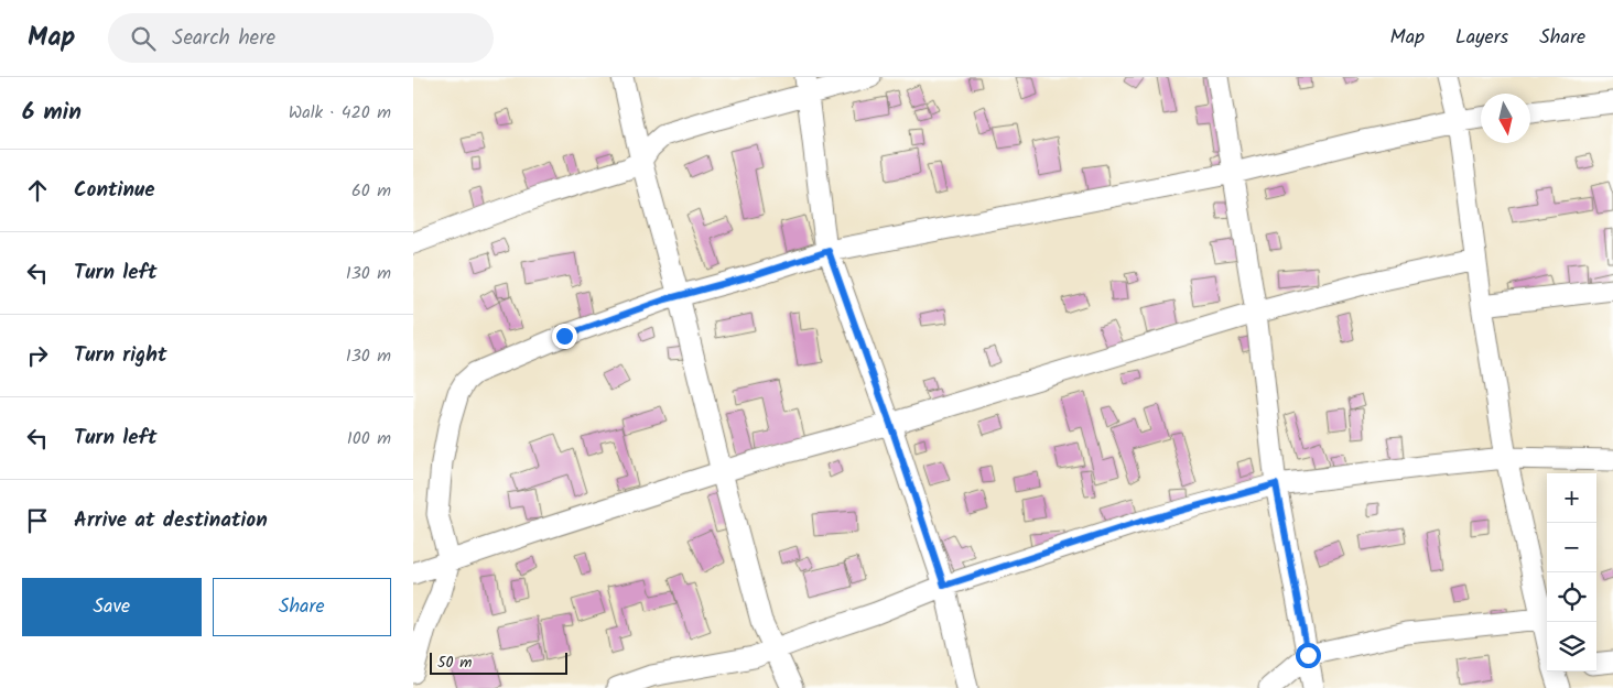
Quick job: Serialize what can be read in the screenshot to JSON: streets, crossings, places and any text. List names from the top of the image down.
{
  "scale_bar": "50 m",
  "north": "bottom",
  "page": {
    "header": "Map",
    "search": "Search here",
    "nav": ["Map", "Layers", "Share"],
    "heading": ["6 min", "Walk · 420 m"],
    "list": [
      ["Continue", "60 m"],
      ["Turn left", "130 m"],
      ["Turn right", "130 m"],
      ["Turn left", "100 m"],
      "Arrive at destination"
    ],
    "map_buttons": ["+", "−"],
    "buttons": ["Save", "Share"],
    "scale": "50 m"
  }
}
